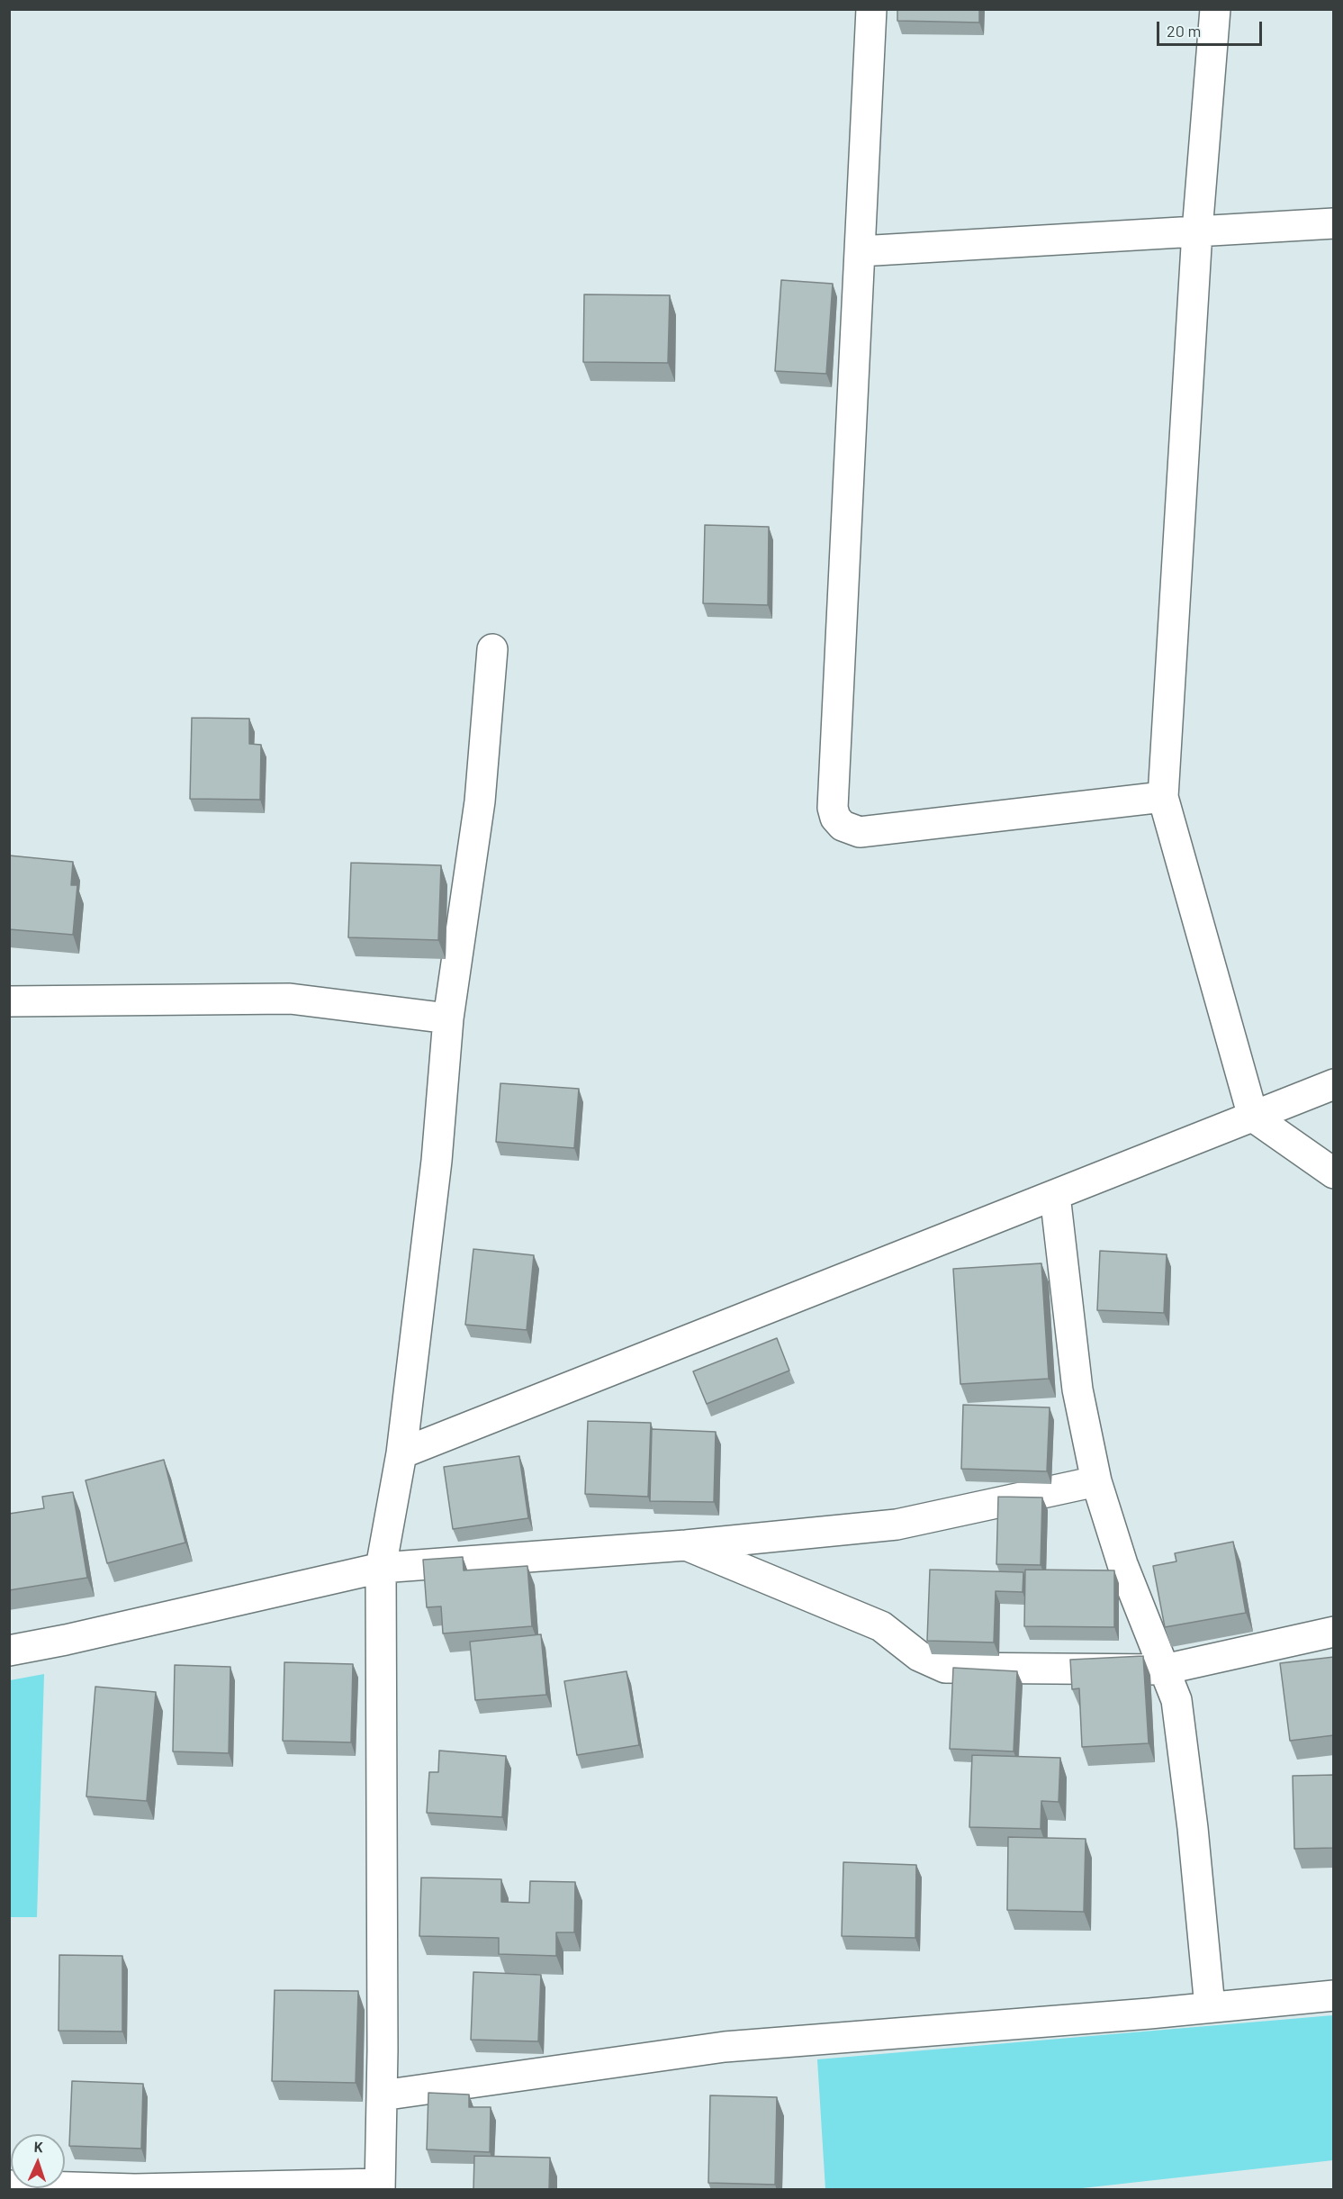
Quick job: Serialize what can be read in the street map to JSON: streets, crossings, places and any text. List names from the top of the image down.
{
  "scale_bar": "20 m",
  "north": "top"
}
